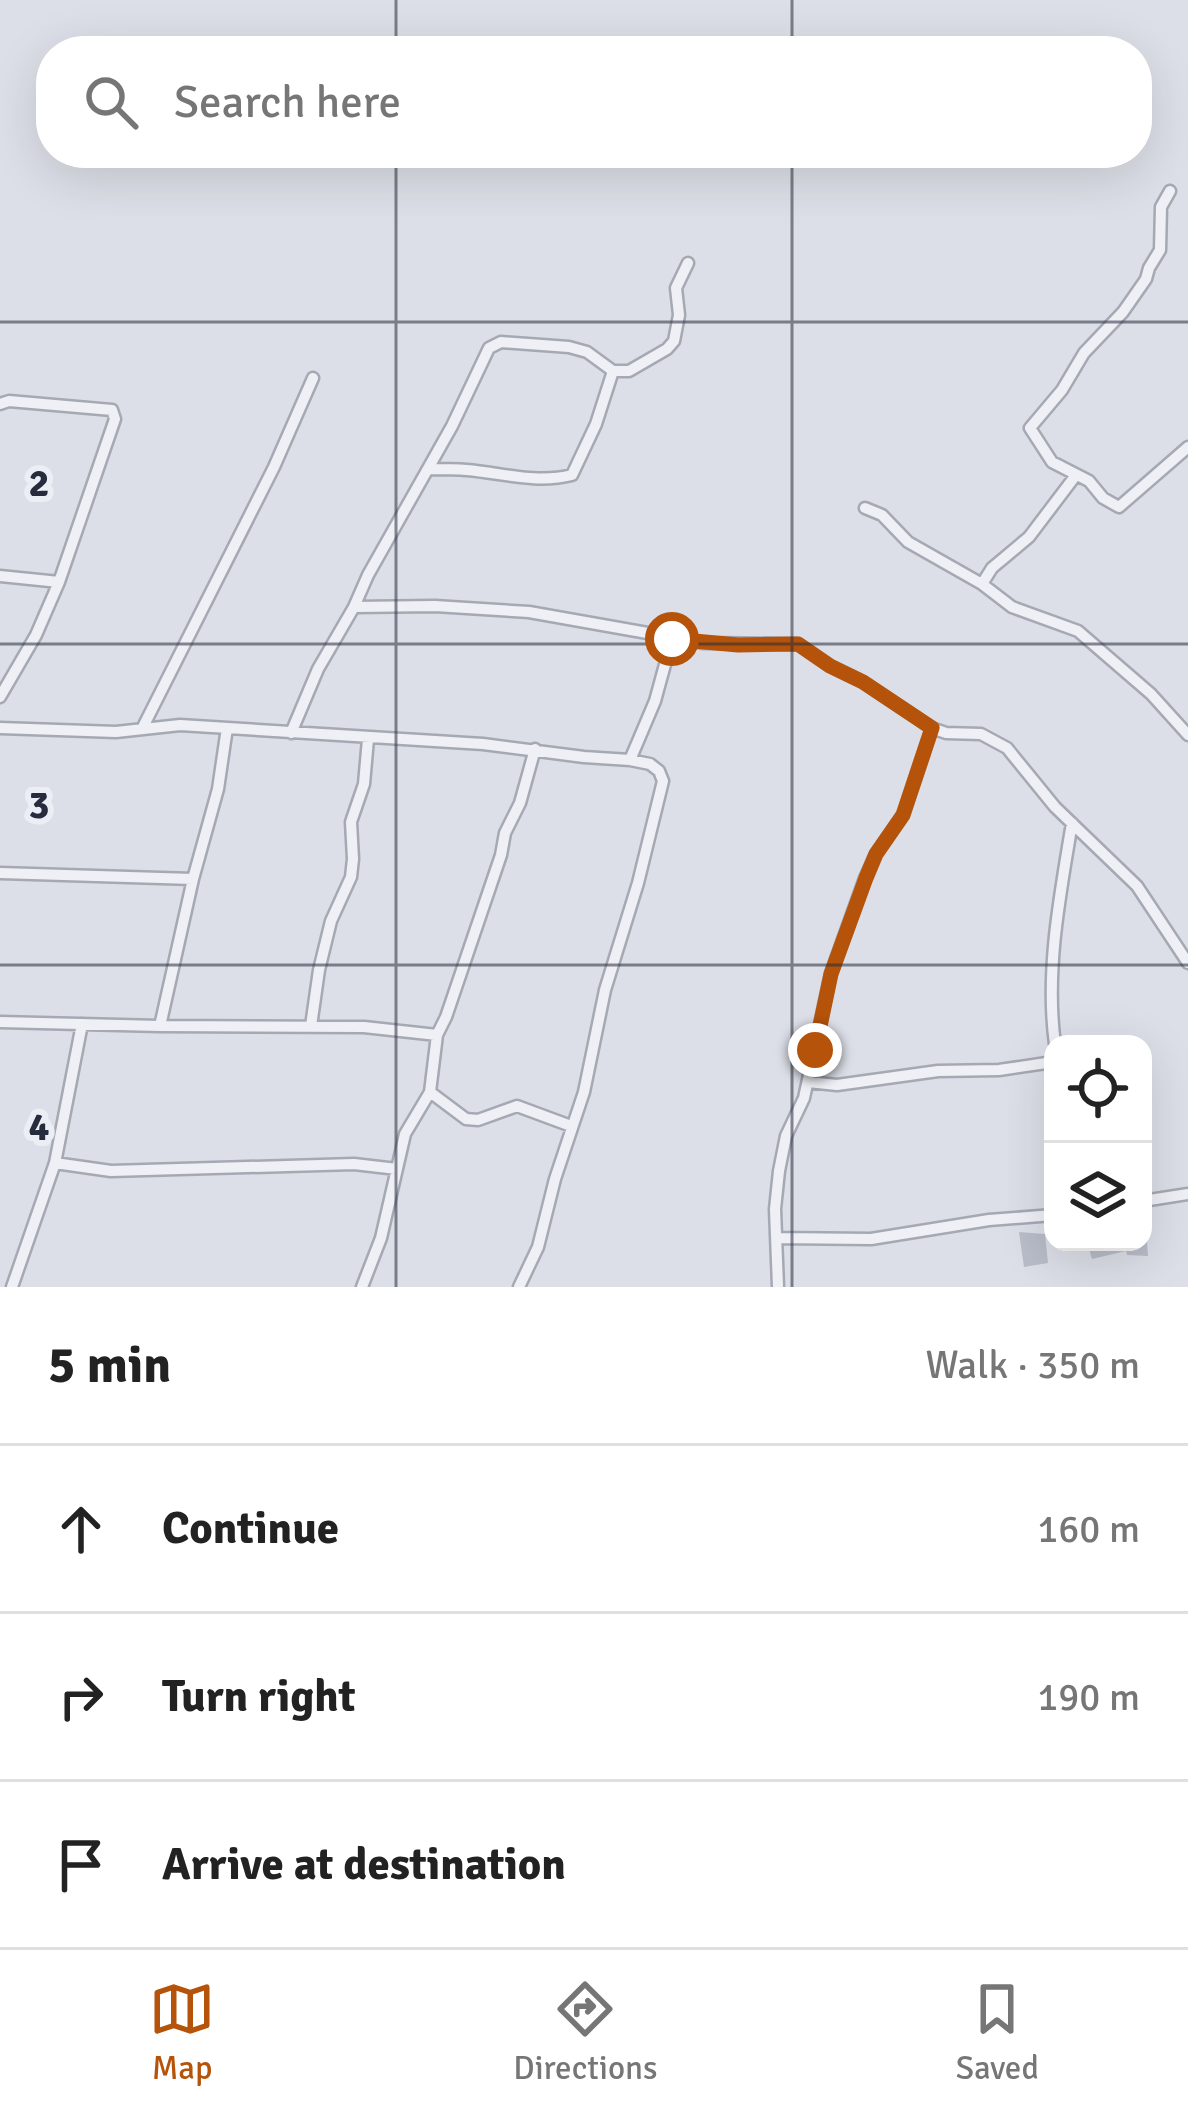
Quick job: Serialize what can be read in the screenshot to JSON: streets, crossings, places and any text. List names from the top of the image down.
{
  "page": {
    "search": "Search here",
    "heading": ["5 min", "Walk · 350 m"],
    "list": [
      ["Continue", "160 m"],
      ["Turn right", "190 m"],
      "Arrive at destination"
    ],
    "nav": ["Map", "Directions", "Saved"]
  },
  "grid": {
    "rows": ["2", "3", "4"]
  }
}
